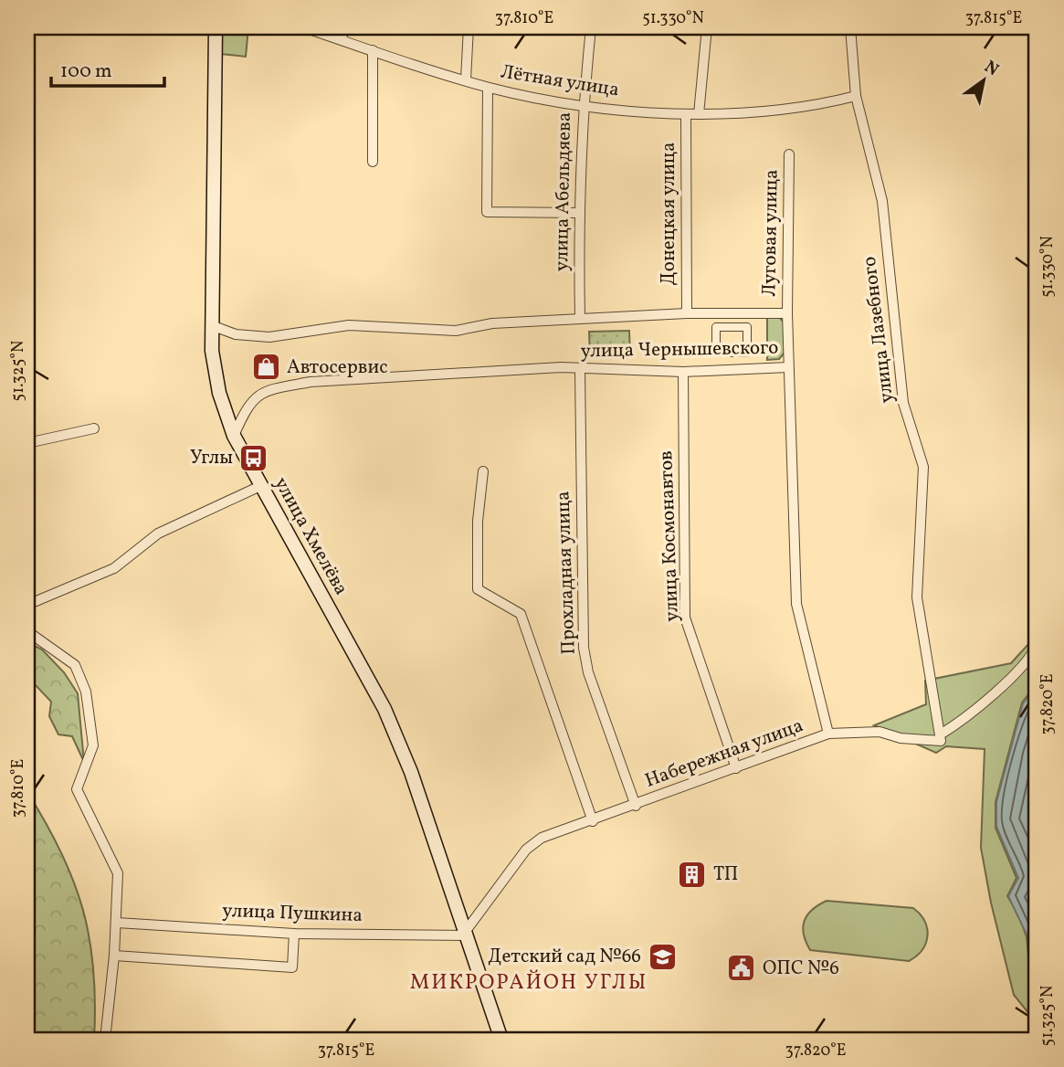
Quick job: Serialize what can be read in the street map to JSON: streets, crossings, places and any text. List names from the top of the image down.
{
  "streets": {
    "main road": ["улица Хмелёва"],
    "street": [
      "Лётная улица",
      "улица Абельдяева",
      "Донецкая улица",
      "Луговая улица",
      "улица Лазебного",
      "улица Чернышевского",
      "улица Космонавтов",
      "Прохладная улица",
      "Набережная улица",
      "улица Пушкина"
    ]
  },
  "crossings": [
    ["Лётная улица", "улица Абельдяева"],
    ["Лётная улица", "Донецкая улица"],
    ["Лётная улица", "улица Лазебного"],
    ["улица Абельдяева", "улица Чернышевского"],
    ["Донецкая улица", "улица Чернышевского"],
    ["Луговая улица", "улица Чернышевского"],
    ["улица Чернышевского", "улица Хмелёва"],
    ["улица Чернышевского", "улица Космонавтов"],
    ["улица Чернышевского", "Прохладная улица"],
    ["улица Чернышевского", "Набережная улица"],
    ["улица Хмелёва", "Набережная улица"],
    ["улица Хмелёва", "улица Пушкина"],
    ["улица Космонавтов", "Набережная улица"],
    ["Прохладная улица", "Набережная улица"],
    ["Набережная улица", "улица Пушкина"]
  ],
  "districts": ["МИКРОРАЙОН УГЛЫ"],
  "places": {
    "shop": ["Автосервис"],
    "bus stop": ["Углы"],
    "building": ["ТП"],
    "school or university": ["Детский сад №66"],
    "public building": ["ОПС №6"]
  },
  "scale_bar": "100 m",
  "north": "top right",
  "coordinates": [
    "37.810°E",
    "51.330°N",
    "37.815°E",
    "51.325°N",
    "37.820°E"
  ]
}
